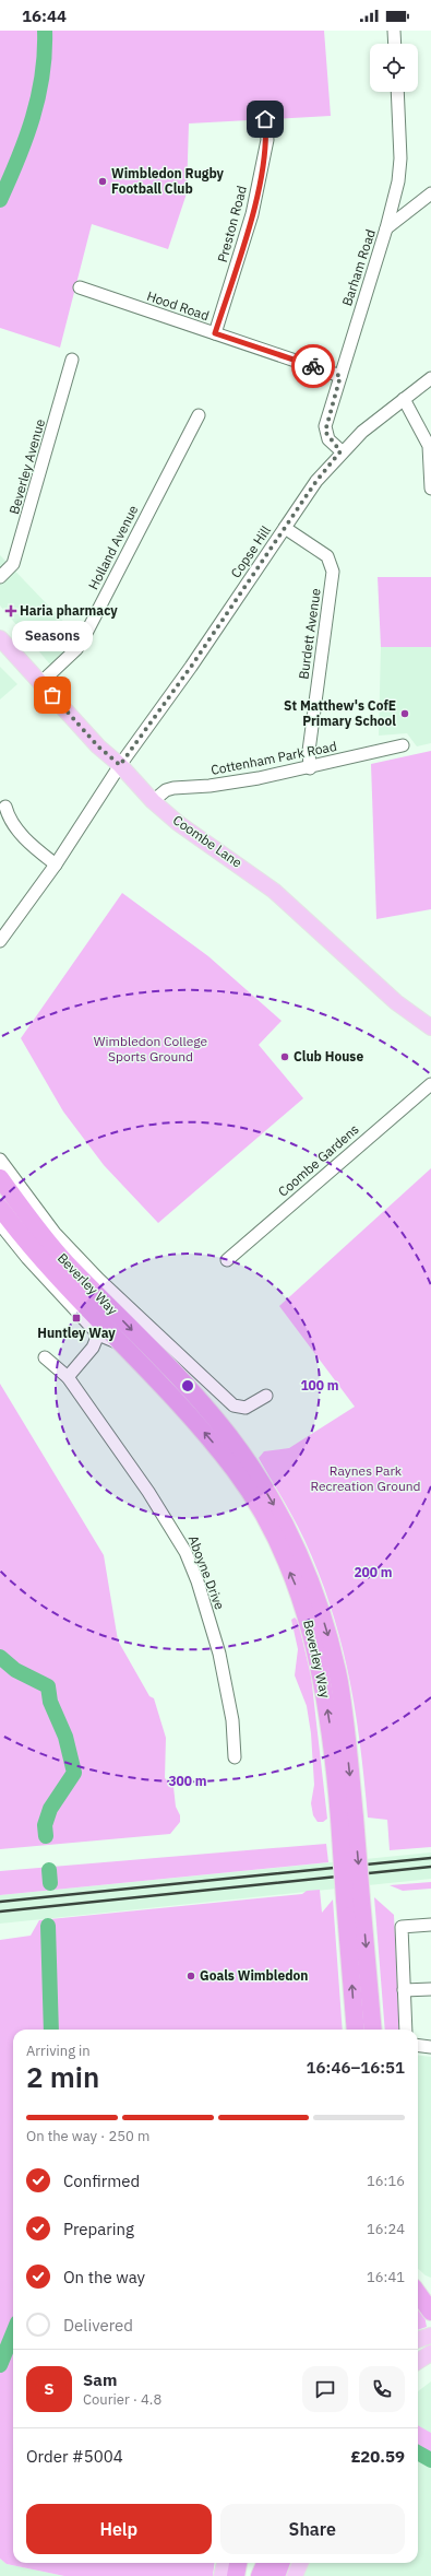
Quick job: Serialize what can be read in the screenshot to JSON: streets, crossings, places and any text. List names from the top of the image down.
{
  "streets": {
    "highway": ["Beverley Way"],
    "main road": ["Coombe Lane"],
    "street": [
      "Preston Road",
      "Barham Road",
      "Hood Road",
      "Beverley Avenue",
      "Holland Avenue",
      "Copse Hill",
      "Burdett Avenue",
      "Cottenham Park Road",
      "Coombe Gardens",
      "Aboyne Drive"
    ]
  },
  "crossings": [
    ["Preston Road", "Hood Road"],
    ["Barham Road", "Hood Road"],
    ["Barham Road", "Copse Hill"],
    ["Holland Avenue", "Coombe Lane"],
    ["Copse Hill", "Burdett Avenue"],
    ["Copse Hill", "Coombe Lane"],
    ["Burdett Avenue", "Cottenham Park Road"],
    ["Cottenham Park Road", "Coombe Lane"]
  ],
  "parks": ["Wimbledon College Sports Ground", "Raynes Park Recreation Ground"],
  "places": {
    "other": [
      "Wimbledon Rugby Football Club",
      "Seasons",
      "St Matthew's CofE Primary School",
      "Club House",
      "Goals Wimbledon"
    ],
    "health": ["Haria pharmacy"],
    "transit": ["Huntley Way"]
  },
  "page": {
    "status": "16:44",
    "bubble": "Seasons",
    "heading": ["2 min", "Arriving in", "16:46–16:51"],
    "panel": [
      "Sam",
      "Courier · 4.8",
      "Order #5004",
      "£20.59"
    ],
    "bar": "On the way · 250 m",
    "list": [
      ["Confirmed", "16:16"],
      ["Preparing", "16:24"],
      ["On the way", "16:41"],
      "Delivered"
    ],
    "round": "S",
    "buttons": ["Help", "Share"]
  },
  "rings": ["100 m", "200 m", "300 m"]
}
